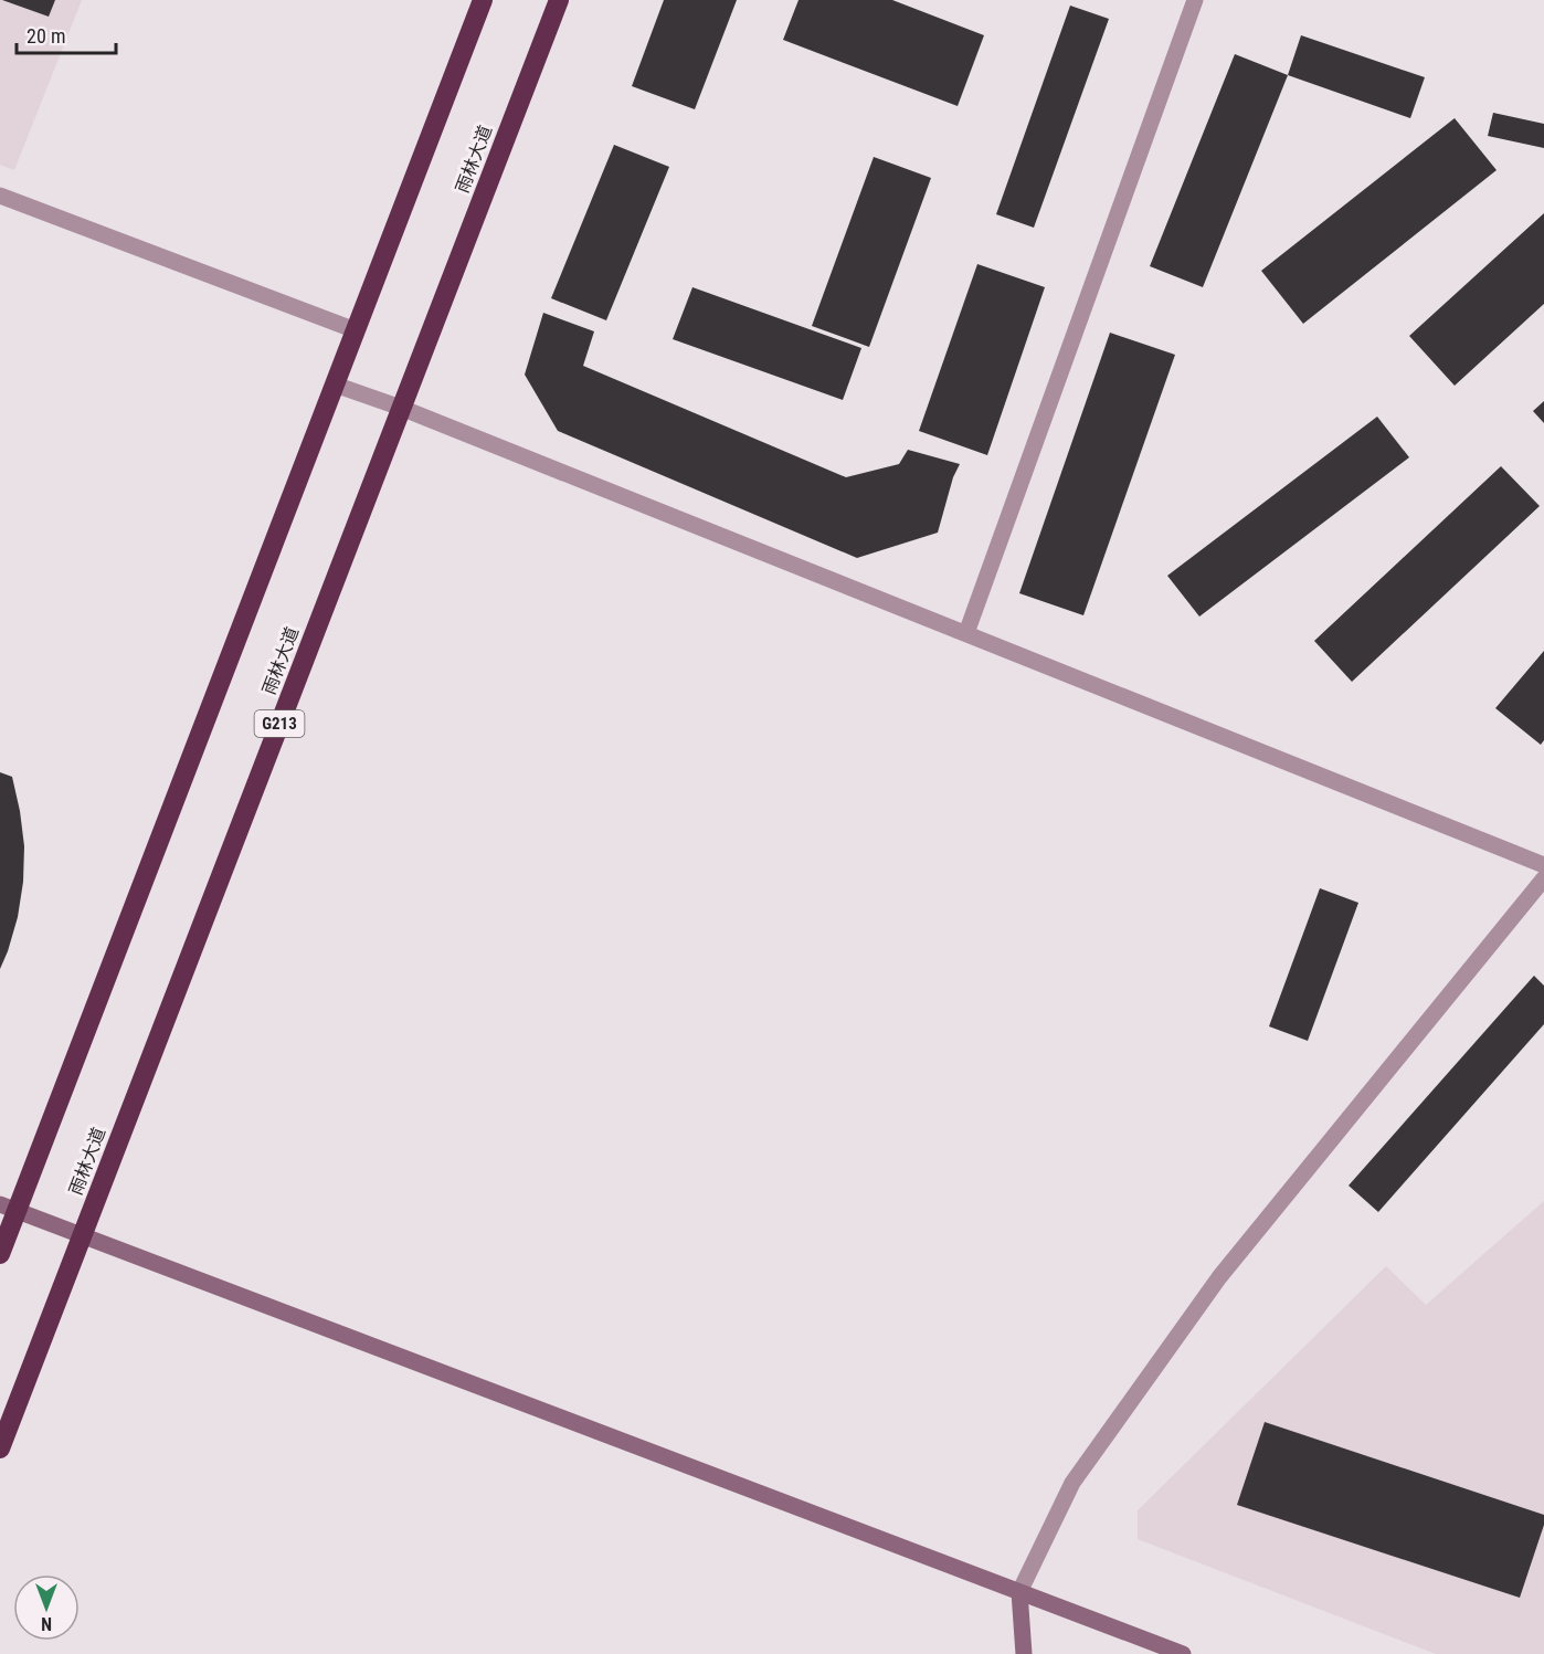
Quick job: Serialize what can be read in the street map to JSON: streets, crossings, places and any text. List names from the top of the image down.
{
  "streets": {
    "highway": ["雨林大道", "G213"]
  },
  "scale_bar": "20 m",
  "north": "bottom"
}
